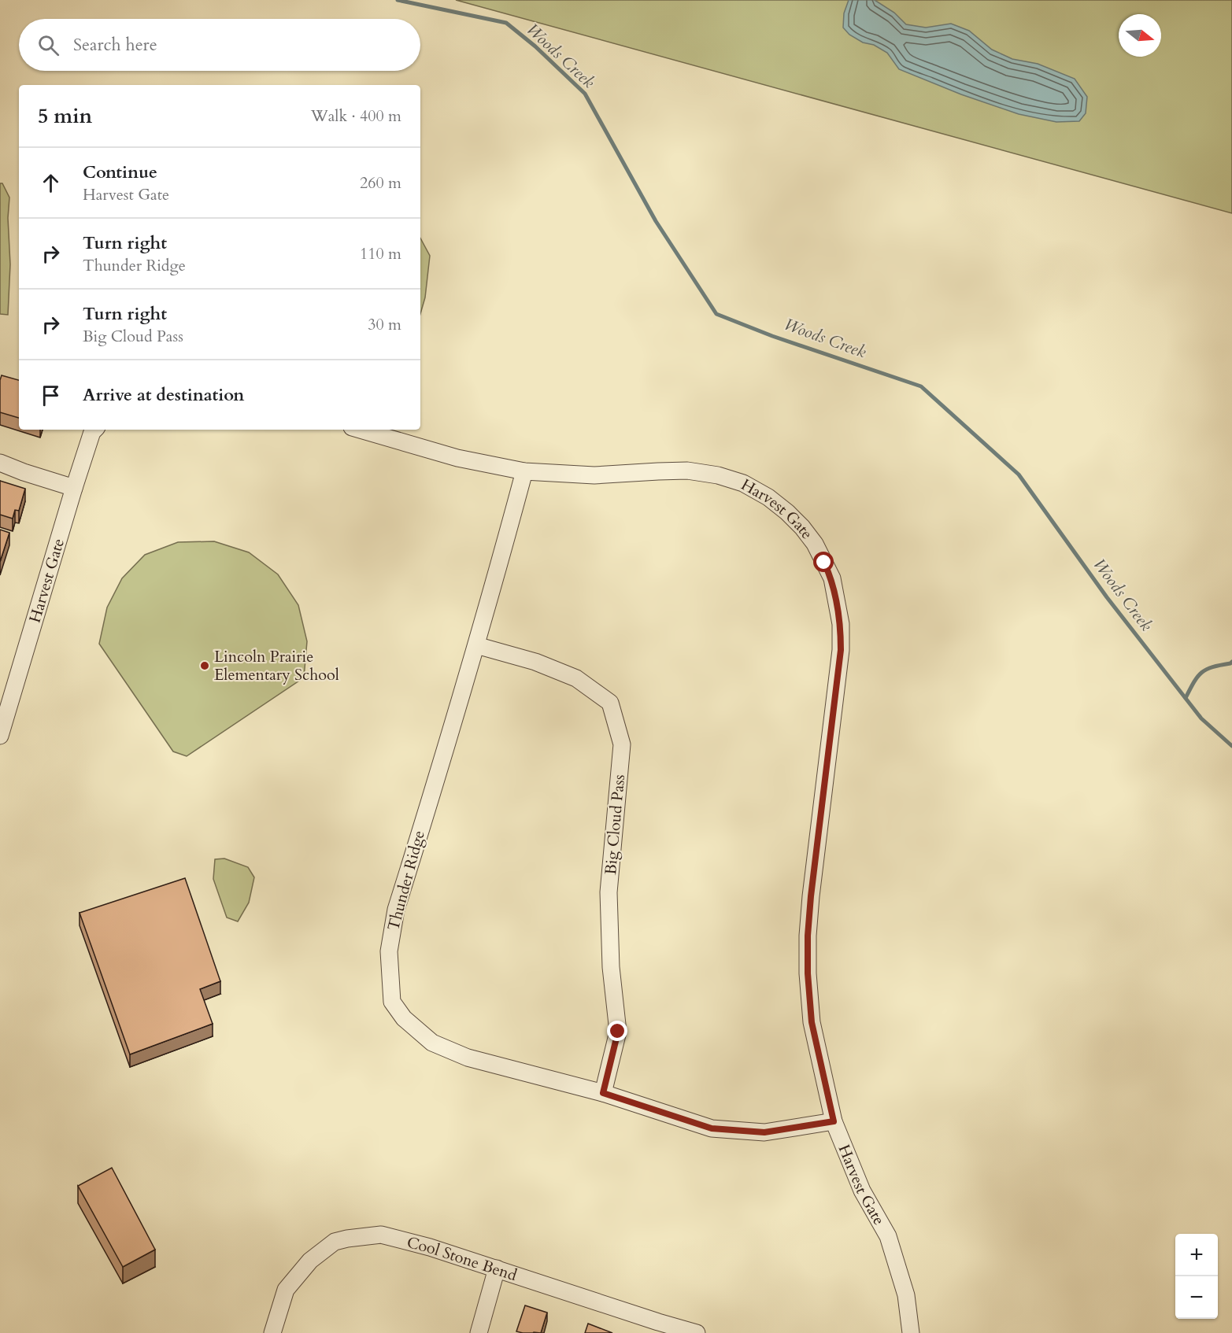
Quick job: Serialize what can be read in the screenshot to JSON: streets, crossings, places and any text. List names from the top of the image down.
{
  "streets": {
    "street": [
      "Harvest Gate",
      "Big Cloud Pass",
      "Thunder Ridge",
      "Cool Stone Bend"
    ]
  },
  "crossings": [
    ["Harvest Gate", "Thunder Ridge"],
    ["Big Cloud Pass", "Thunder Ridge"]
  ],
  "water": ["Woods Creek"],
  "places": ["Lincoln Prairie Elementary School"],
  "north": "right",
  "page": {
    "search": "Search here",
    "heading": ["5 min", "Walk · 400 m"],
    "list": [
      ["Continue", "Harvest Gate", "260 m"],
      ["Turn right", "Thunder Ridge", "110 m"],
      ["Turn right", "Big Cloud Pass", "30 m"],
      "Arrive at destination"
    ],
    "map_buttons": ["+", "−"]
  }
}
